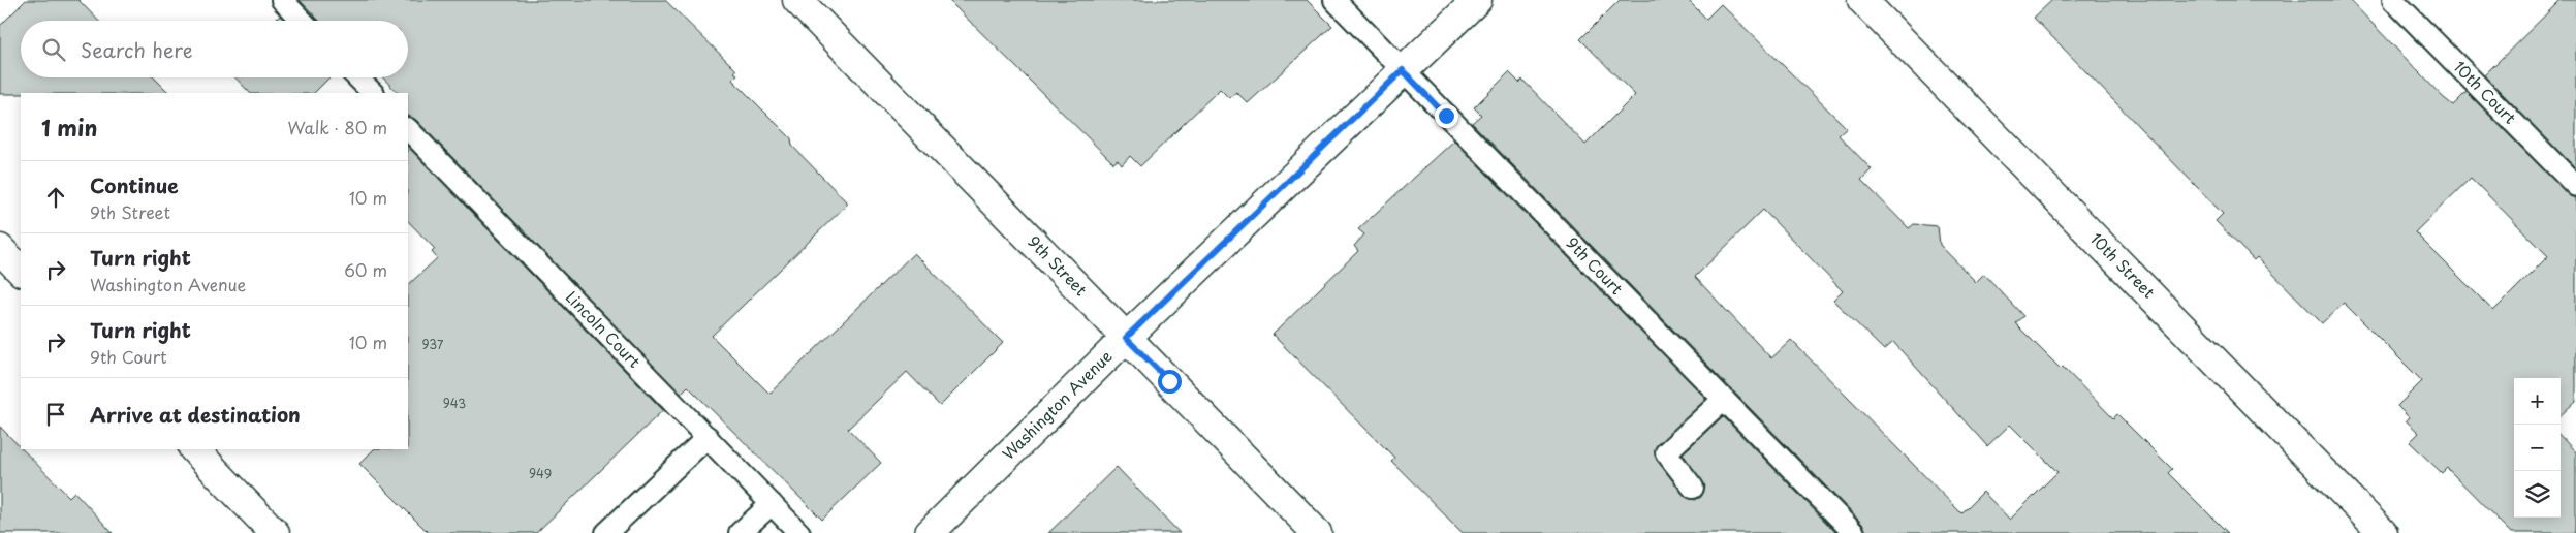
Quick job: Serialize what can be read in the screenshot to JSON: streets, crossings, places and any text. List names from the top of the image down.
{
  "streets": {
    "street": ["9th Street", "10th Street", "Washington Avenue"],
    "lane": ["10th Court", "9th Court", "Lincoln Court"]
  },
  "crossings": [
    ["9th Street", "Washington Avenue"],
    ["9th Court", "Washington Avenue"]
  ],
  "house_numbers": ["937", "943", "949"],
  "page": {
    "search": "Search here",
    "heading": ["1 min", "Walk · 80 m"],
    "list": [
      ["Continue", "9th Street", "10 m"],
      ["Turn right", "Washington Avenue", "60 m"],
      ["Turn right", "9th Court", "10 m"],
      "Arrive at destination"
    ],
    "map_buttons": ["+", "−"]
  }
}
